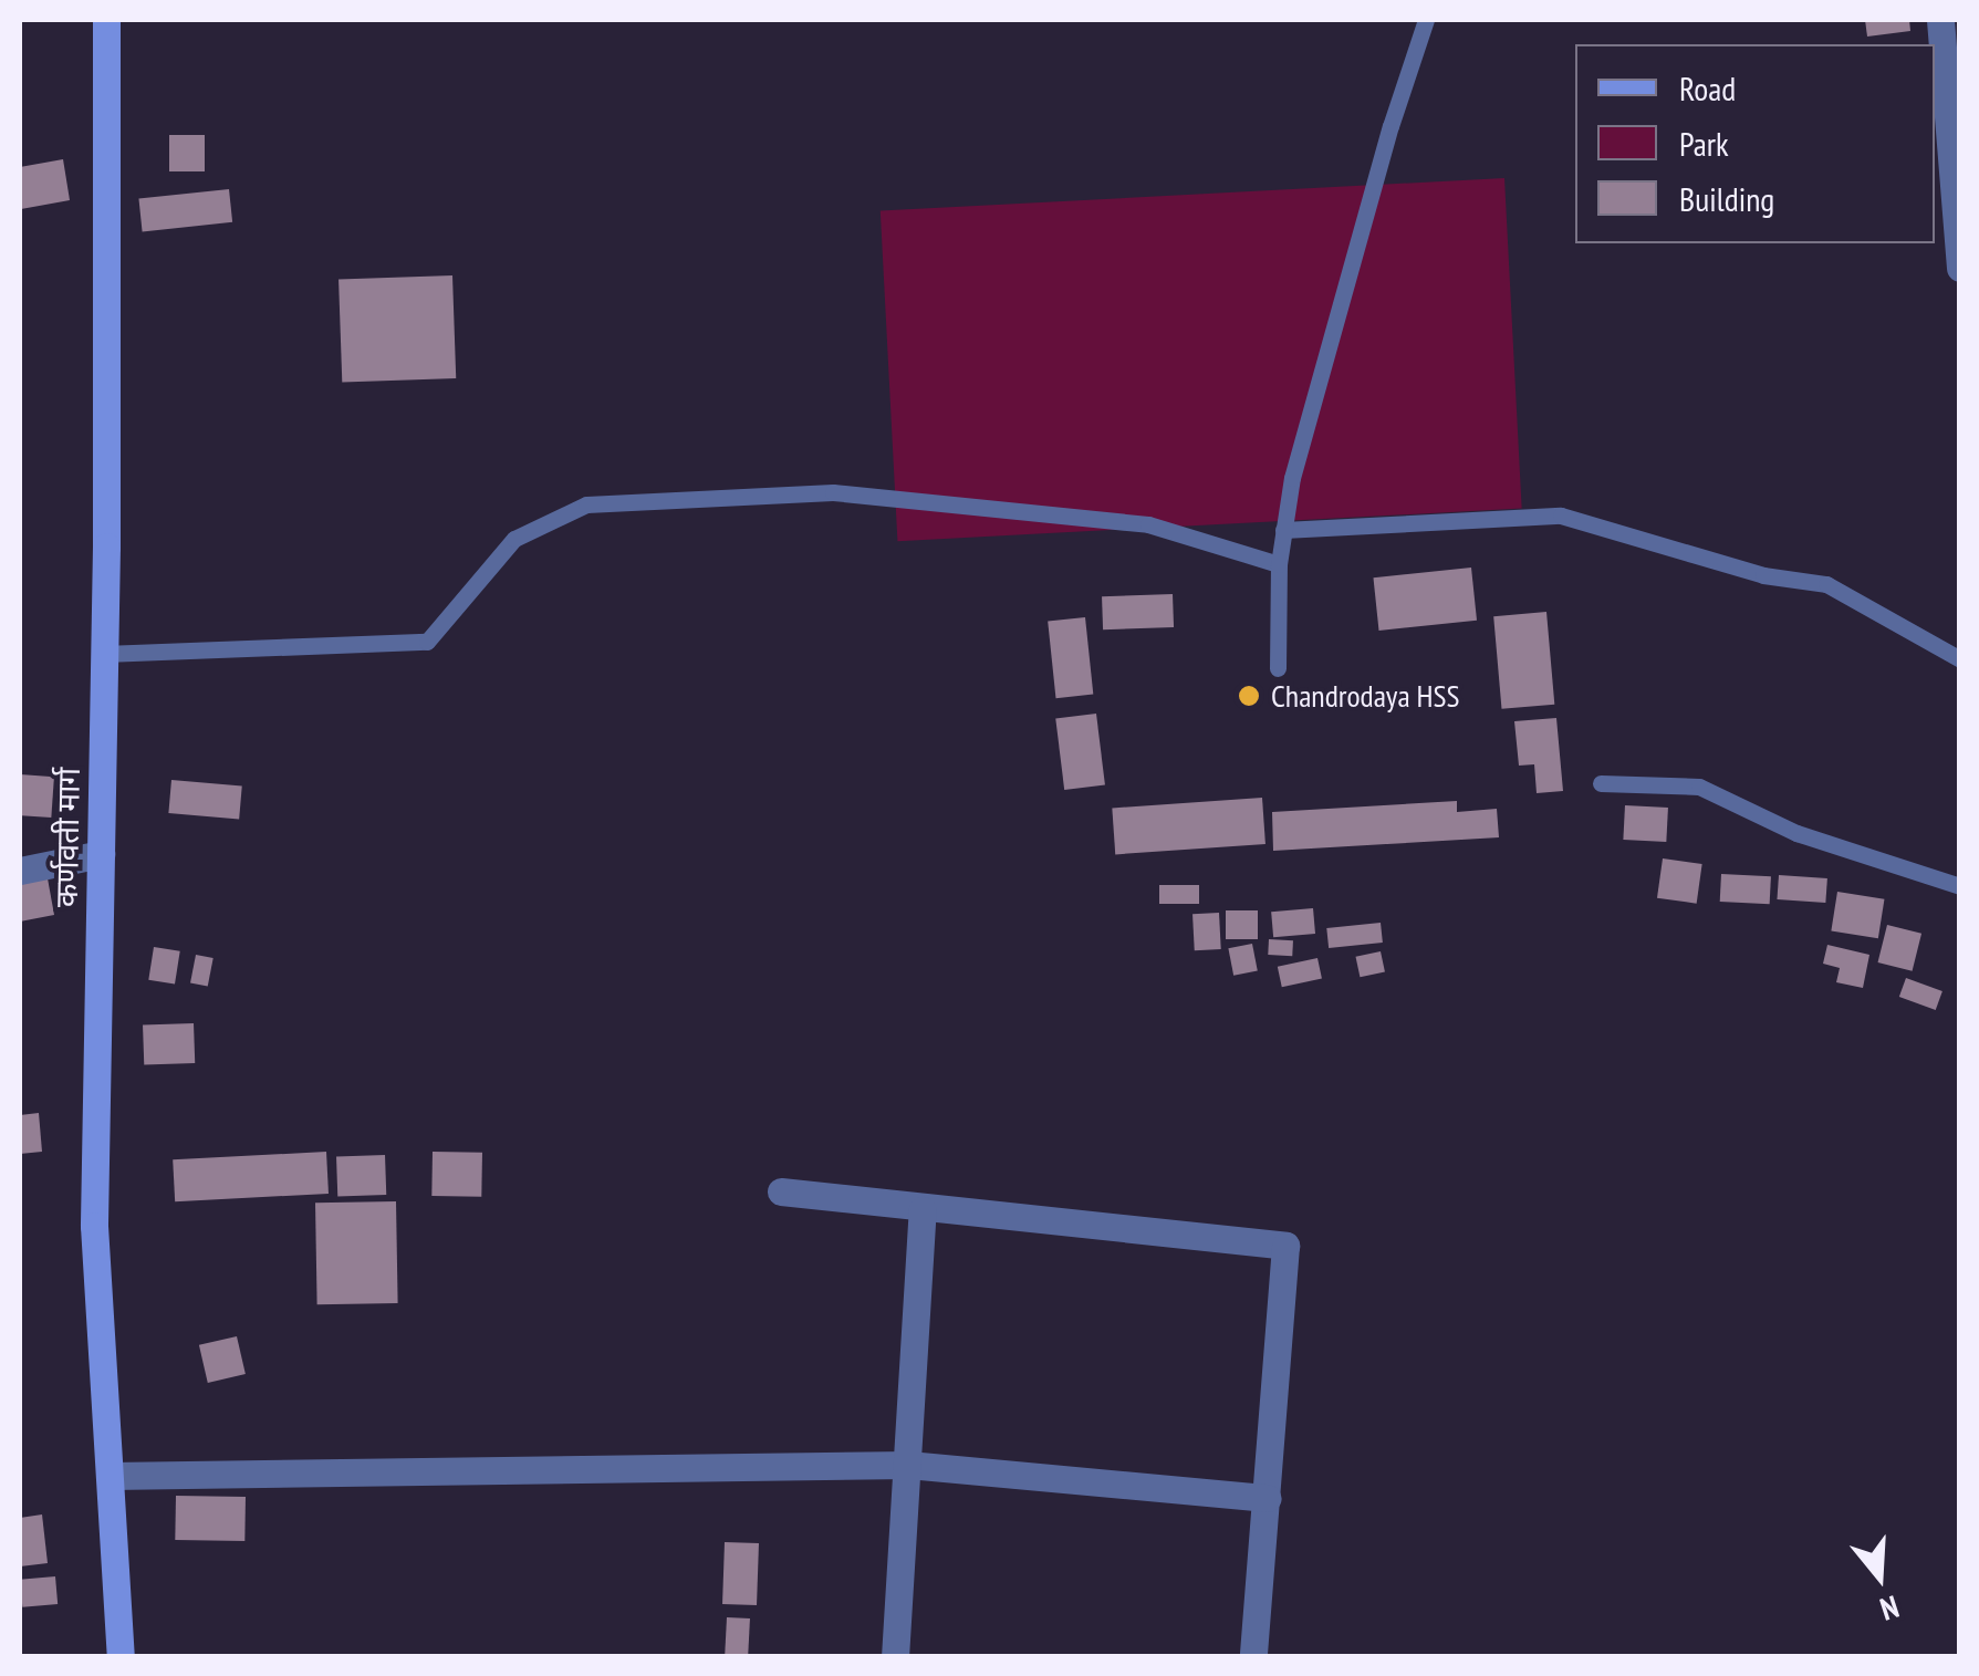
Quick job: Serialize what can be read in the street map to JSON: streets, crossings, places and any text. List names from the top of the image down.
{
  "streets": {
    "main road": ["कर्णवती मार्ग"]
  },
  "places": ["Chandrodaya HSS"],
  "legend": ["Road", "Park", "Building"],
  "north": "bottom"
}
